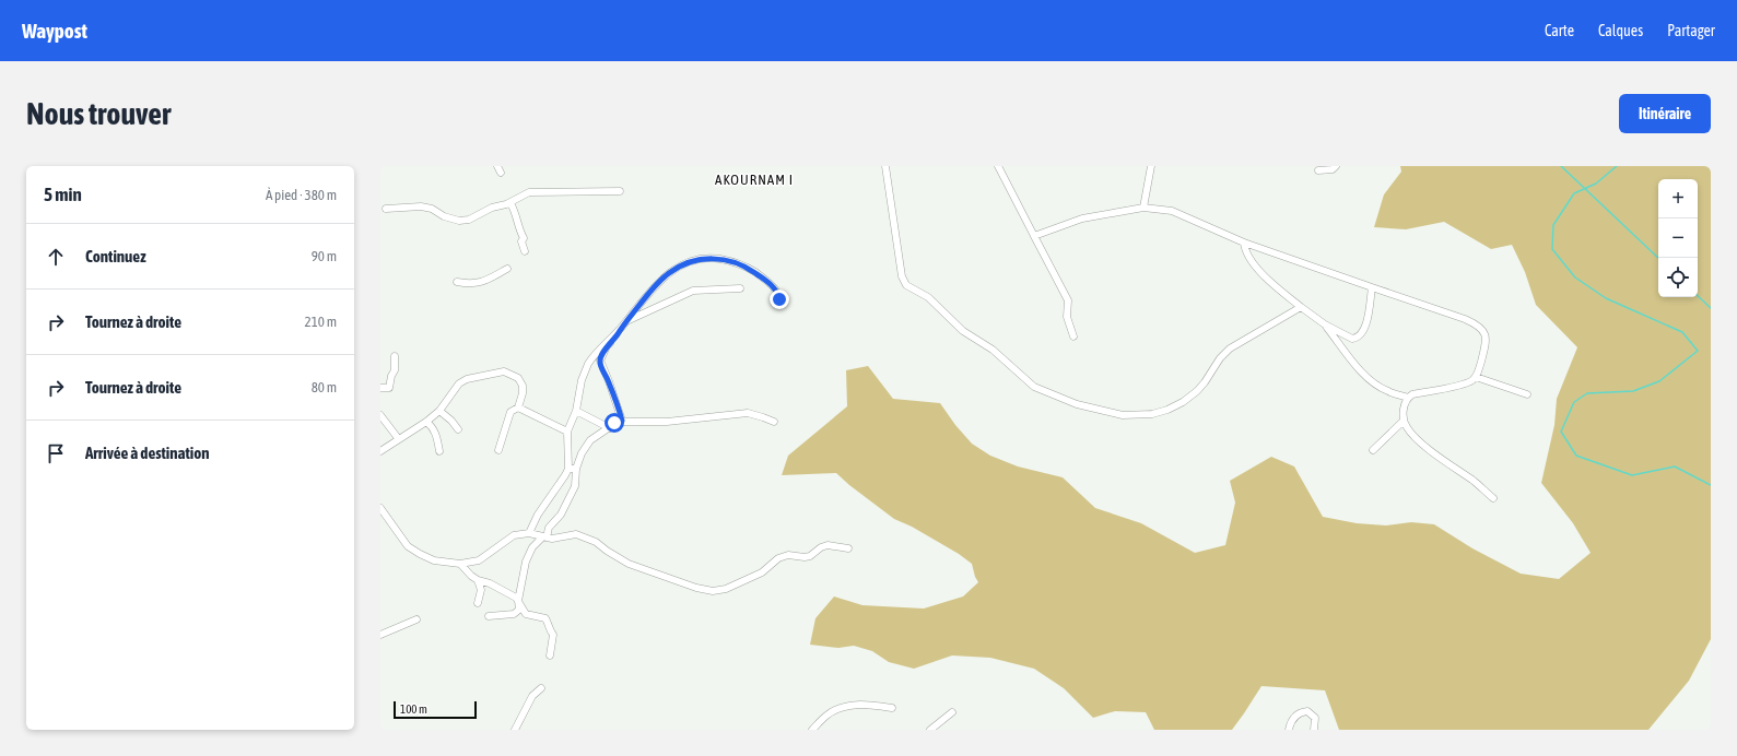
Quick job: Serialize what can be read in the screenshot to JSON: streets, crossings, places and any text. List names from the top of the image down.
{
  "districts": ["AKOURNAM I"],
  "scale_bar": "100 m",
  "page": {
    "header": "Waypost",
    "nav": ["Carte", "Calques", "Partager"],
    "buttons": "Itinéraire",
    "title": "Nous trouver",
    "heading": ["5 min", "À pied · 380 m"],
    "map_buttons": ["+", "−"],
    "list": [
      ["Continuez", "90 m"],
      ["Tournez à droite", "210 m"],
      ["Tournez à droite", "80 m"],
      "Arrivée à destination"
    ],
    "scale": "100 m"
  }
}
